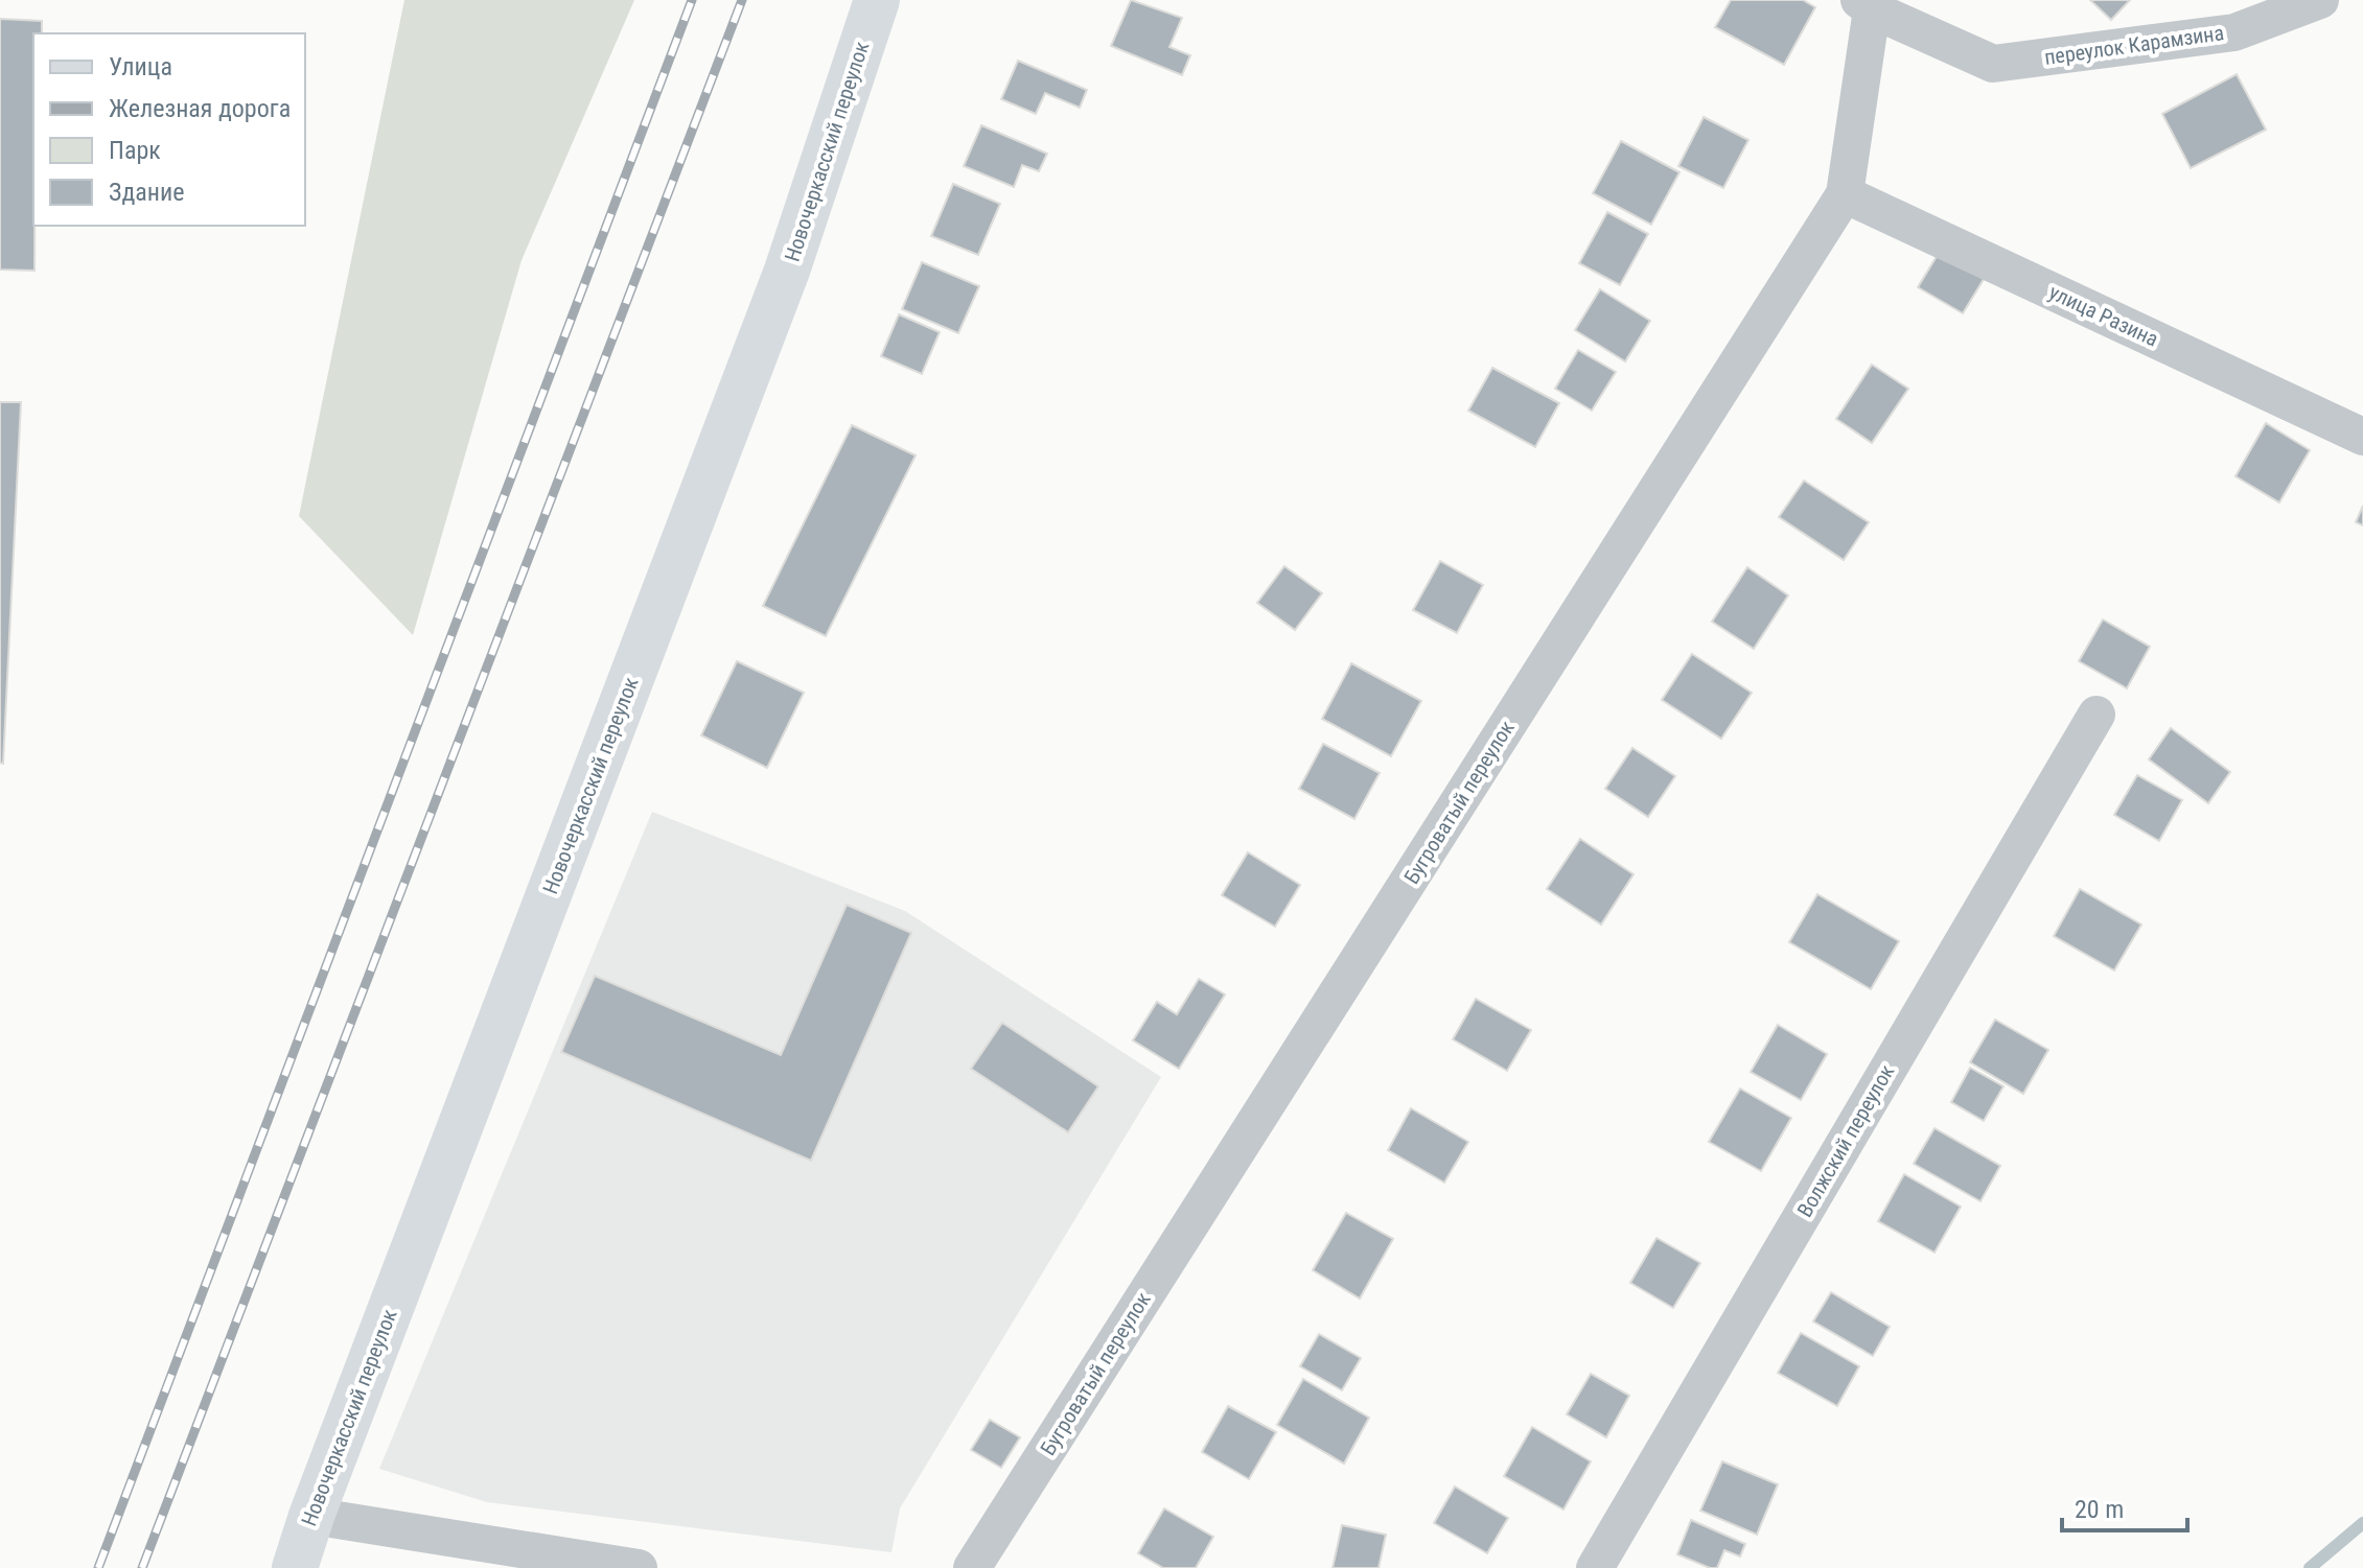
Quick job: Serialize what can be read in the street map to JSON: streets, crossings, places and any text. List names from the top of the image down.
{
  "streets": {
    "main road": ["Новочеркасский переулок"],
    "street": [
      "переулок Карамзина",
      "улица Разина",
      "Бугроватый переулок",
      "Волжский переулок"
    ]
  },
  "crossings": [
    ["переулок Карамзина", "Бугроватый переулок"],
    ["улица Разина", "Бугроватый переулок"]
  ],
  "legend": [
    "Улица",
    "Железная дорога",
    "Парк",
    "Здание"
  ],
  "scale_bar": "20 m"
}
